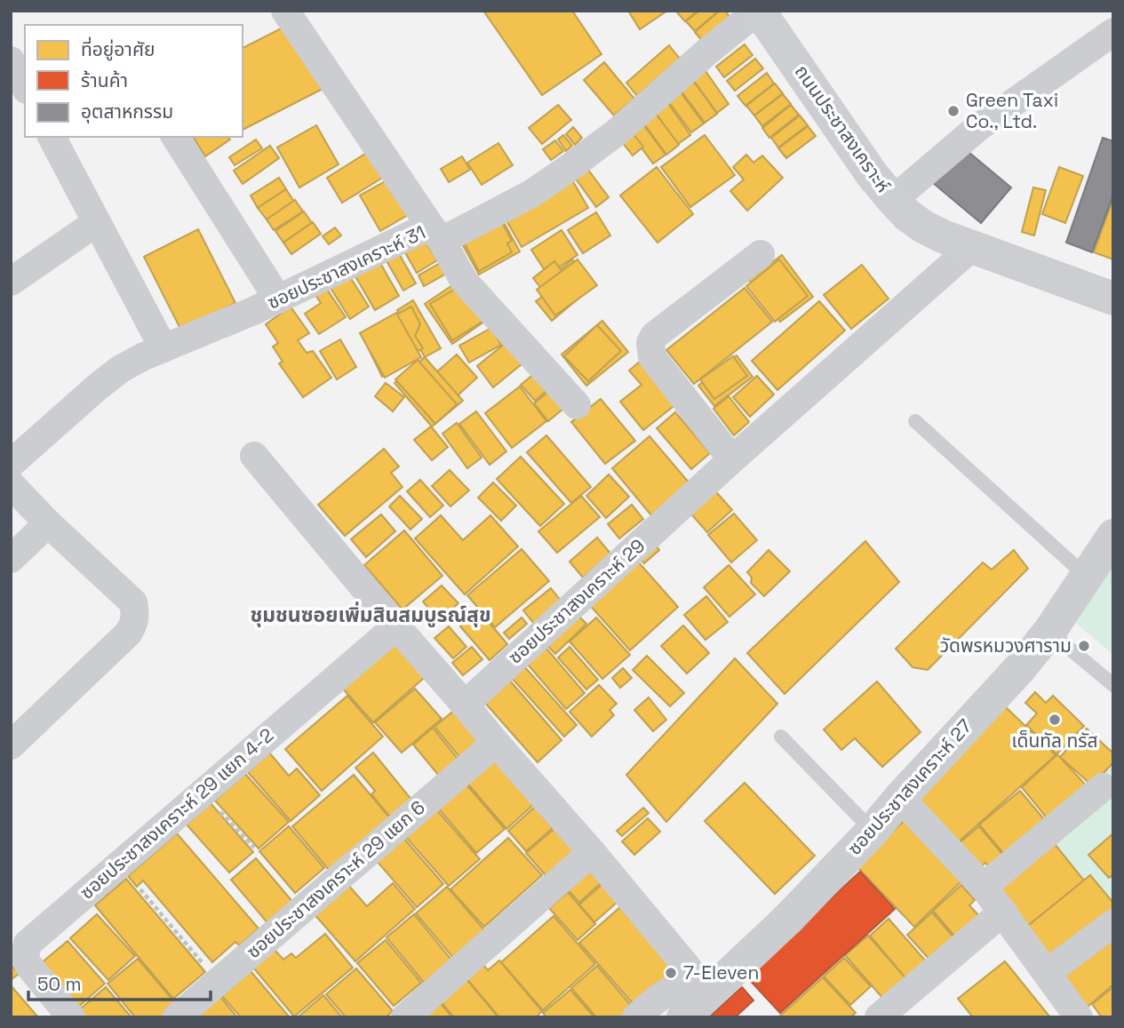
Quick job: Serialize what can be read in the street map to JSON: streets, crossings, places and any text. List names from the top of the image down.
{
  "streets": {
    "main road": ["ถนนประชาสงเคราะห์"],
    "street": [
      "ซอยประชาสงเคราะห์ 31",
      "ซอยประชาสงเคราะห์ 29",
      "ซอยประชาสงเคราะห์ 27",
      "ซอยประชาสงเคราะห์ 29 แยก 4-2",
      "ซอยประชาสงเคราะห์ 29 แยก 6"
    ]
  },
  "crossings": [
    ["ถนนประชาสงเคราะห์", "ซอยประชาสงเคราะห์ 31"],
    ["ถนนประชาสงเคราะห์", "ซอยประชาสงเคราะห์ 29"]
  ],
  "districts": ["ชุมชนซอยเพิ่มสินสมบูรณ์สุข"],
  "places": [
    "Green Taxi Co., Ltd.",
    "วัดพรหมวงศาราม",
    "เด็นทัล ทรัส",
    "7-Eleven"
  ],
  "legend": ["ที่อยู่อาศัย", "ร้านค้า", "อุตสาหกรรม"],
  "scale_bar": "50 m"
}
